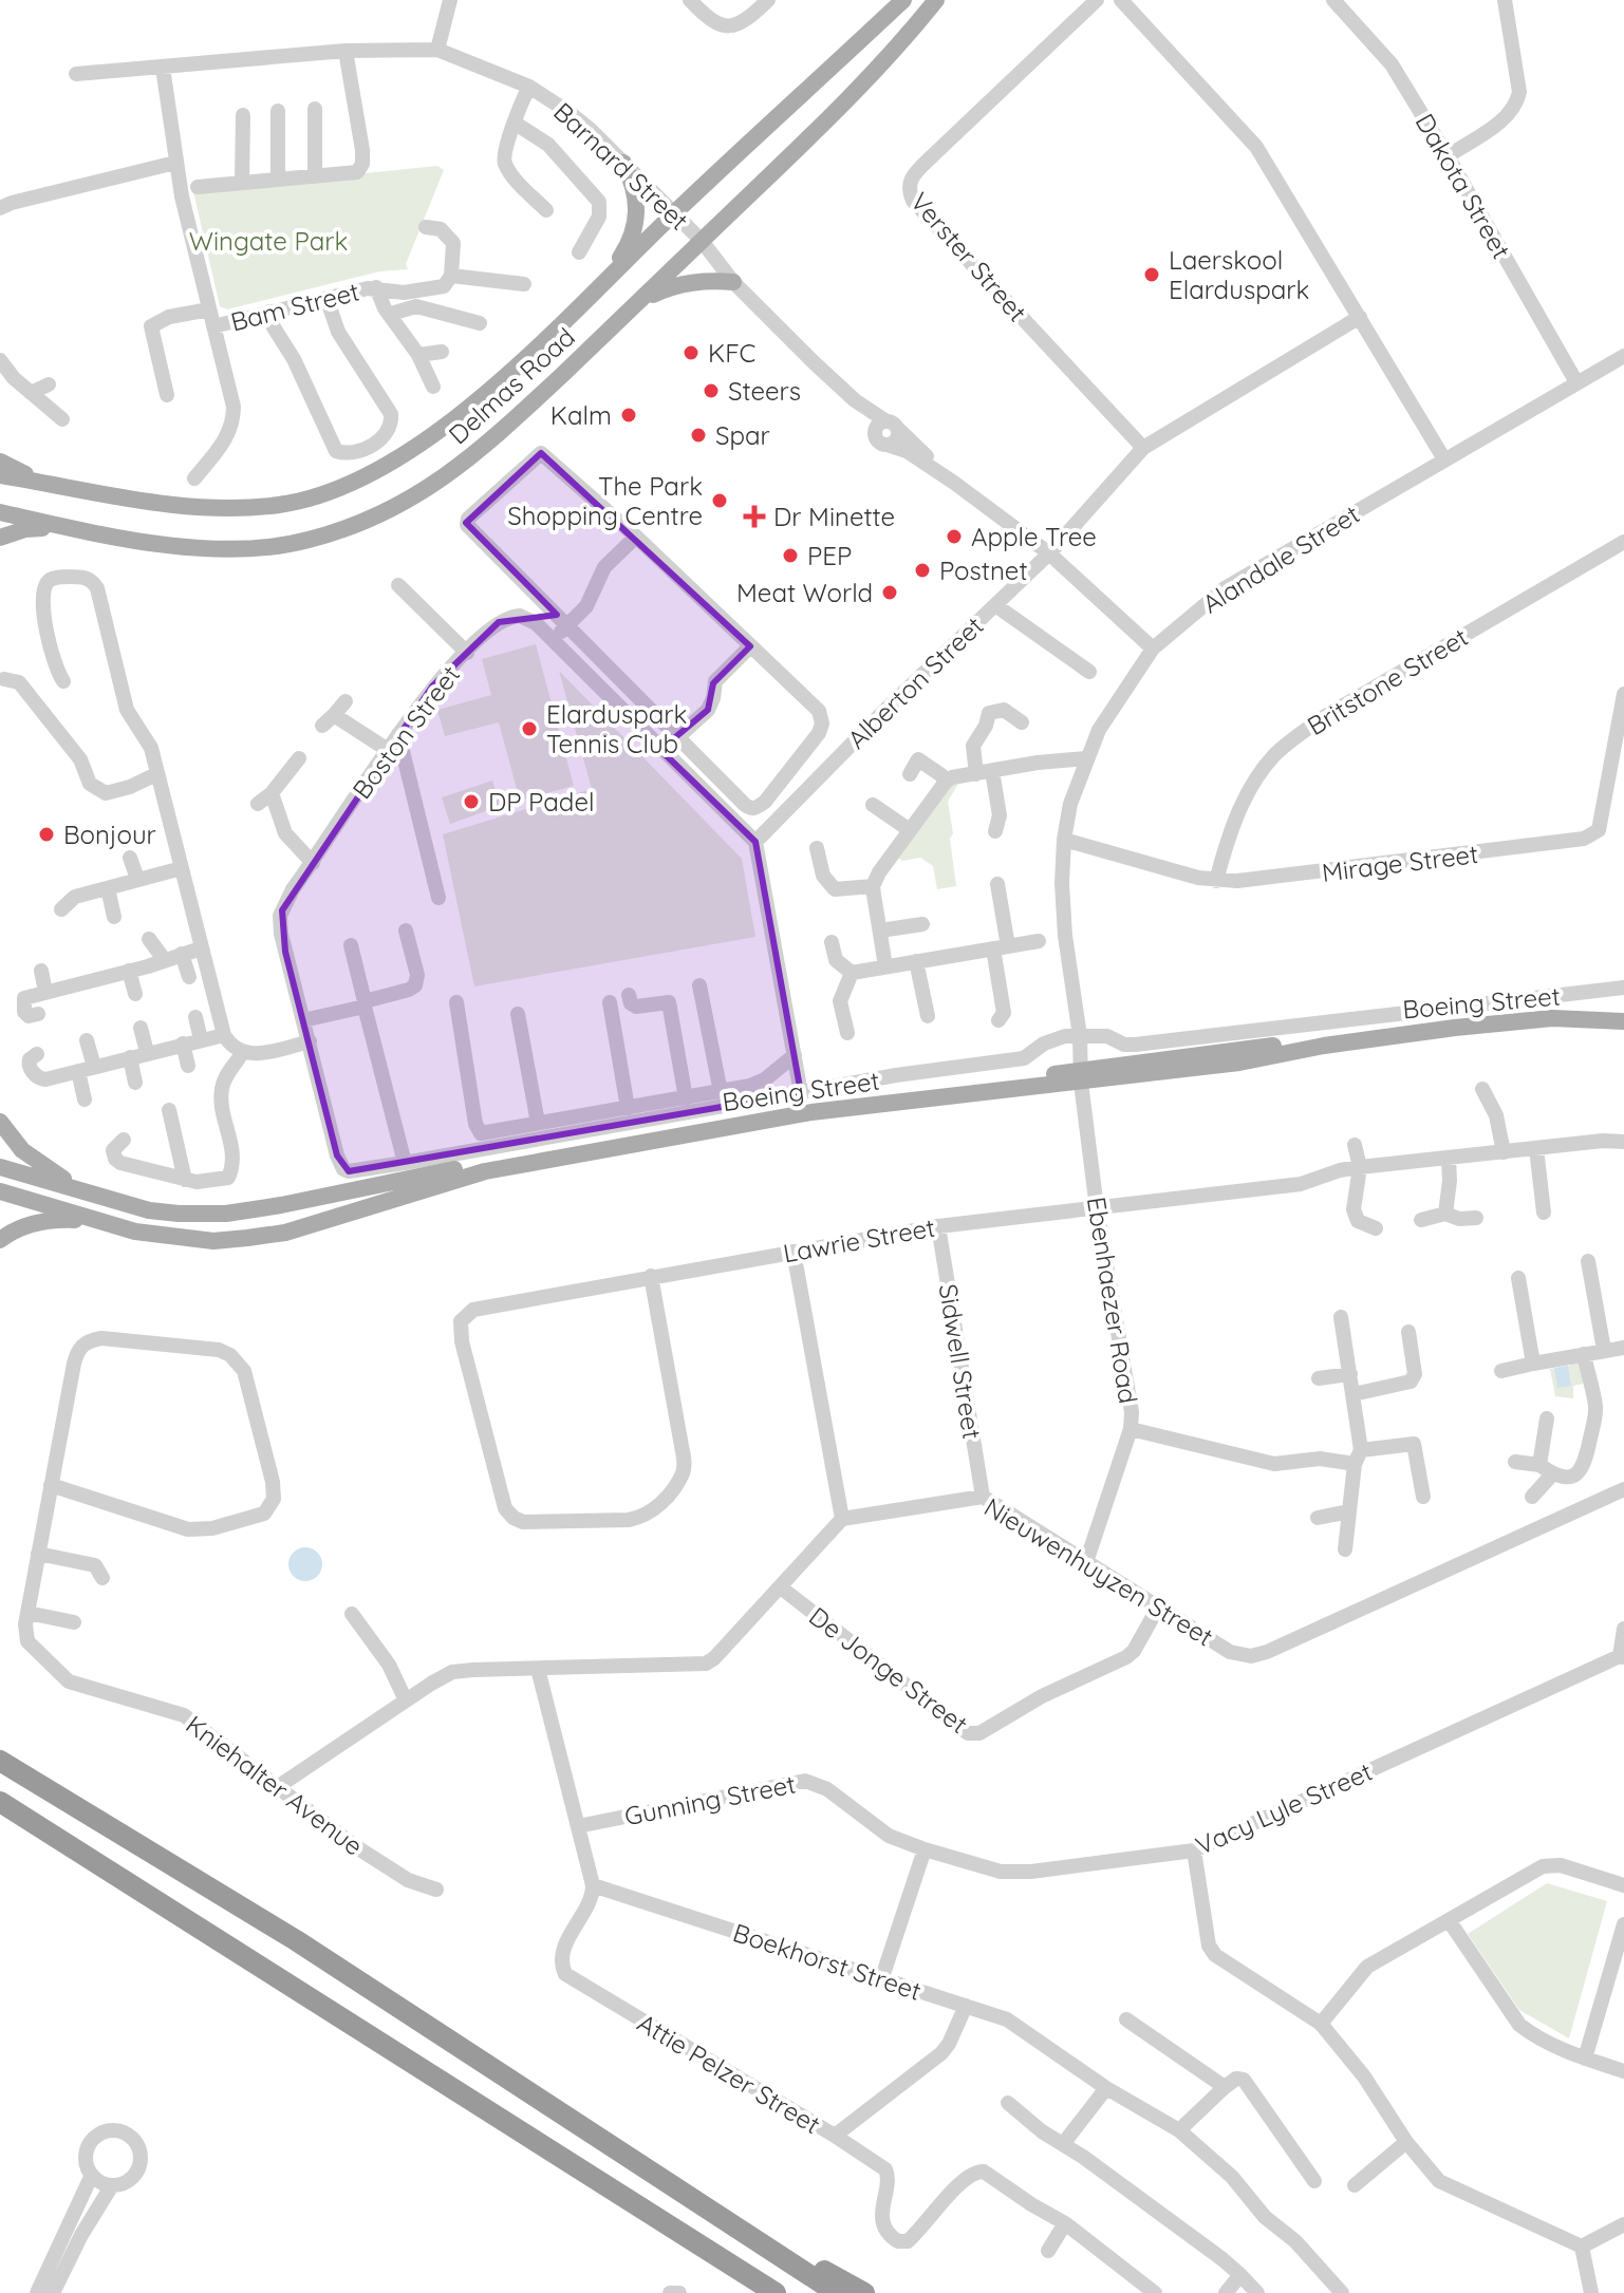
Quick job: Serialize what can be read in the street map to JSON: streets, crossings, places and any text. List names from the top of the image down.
{
  "streets": {
    "main road": ["Delmas Road", "Boeing Street"],
    "street": [
      "Barnard Street",
      "Dakota Street",
      "Verster Street",
      "Bam Street",
      "Alandale Street",
      "Britstone Street",
      "Alberton Street",
      "Boston Street",
      "Mirage Street",
      "Lawrie Street",
      "Ebenhaezer Road",
      "Sidwell Street",
      "Nieuwenhuyzen Street",
      "De Jonge Street",
      "Kniehalter Avenue",
      "Gunning Street",
      "Vacy Lyle Street",
      "Boekhorst Street",
      "Attie Pelzer Street"
    ]
  },
  "crossings": [
    ["Barnard Street", "Delmas Road"],
    ["Barnard Street", "Alandale Street"],
    ["Barnard Street", "Alberton Street"],
    ["Dakota Street", "Alandale Street"],
    ["Verster Street", "Alberton Street"],
    ["Alandale Street", "Mirage Street"],
    ["Alandale Street", "Boeing Street"],
    ["Alandale Street", "Ebenhaezer Road"],
    ["Britstone Street", "Mirage Street"],
    ["Alberton Street", "Boston Street"],
    ["Boston Street", "Boeing Street"],
    ["Boeing Street", "Ebenhaezer Road"],
    ["Lawrie Street", "Ebenhaezer Road"],
    ["Lawrie Street", "Sidwell Street"],
    ["Ebenhaezer Road", "Nieuwenhuyzen Street"],
    ["Sidwell Street", "Nieuwenhuyzen Street"],
    ["Nieuwenhuyzen Street", "De Jonge Street"],
    ["Gunning Street", "Vacy Lyle Street"],
    ["Boekhorst Street", "Attie Pelzer Street"]
  ],
  "parks": ["Wingate Park"],
  "places": {
    "other": [
      "Laerskool Elarduspark",
      "KFC",
      "Steers",
      "Kalm",
      "Spar",
      "The Park Shopping Centre",
      "Apple Tree",
      "PEP",
      "Postnet",
      "Meat World",
      "Elarduspark Tennis Club",
      "DP Padel",
      "Bonjour"
    ],
    "health": ["Dr Minette"]
  }
}
